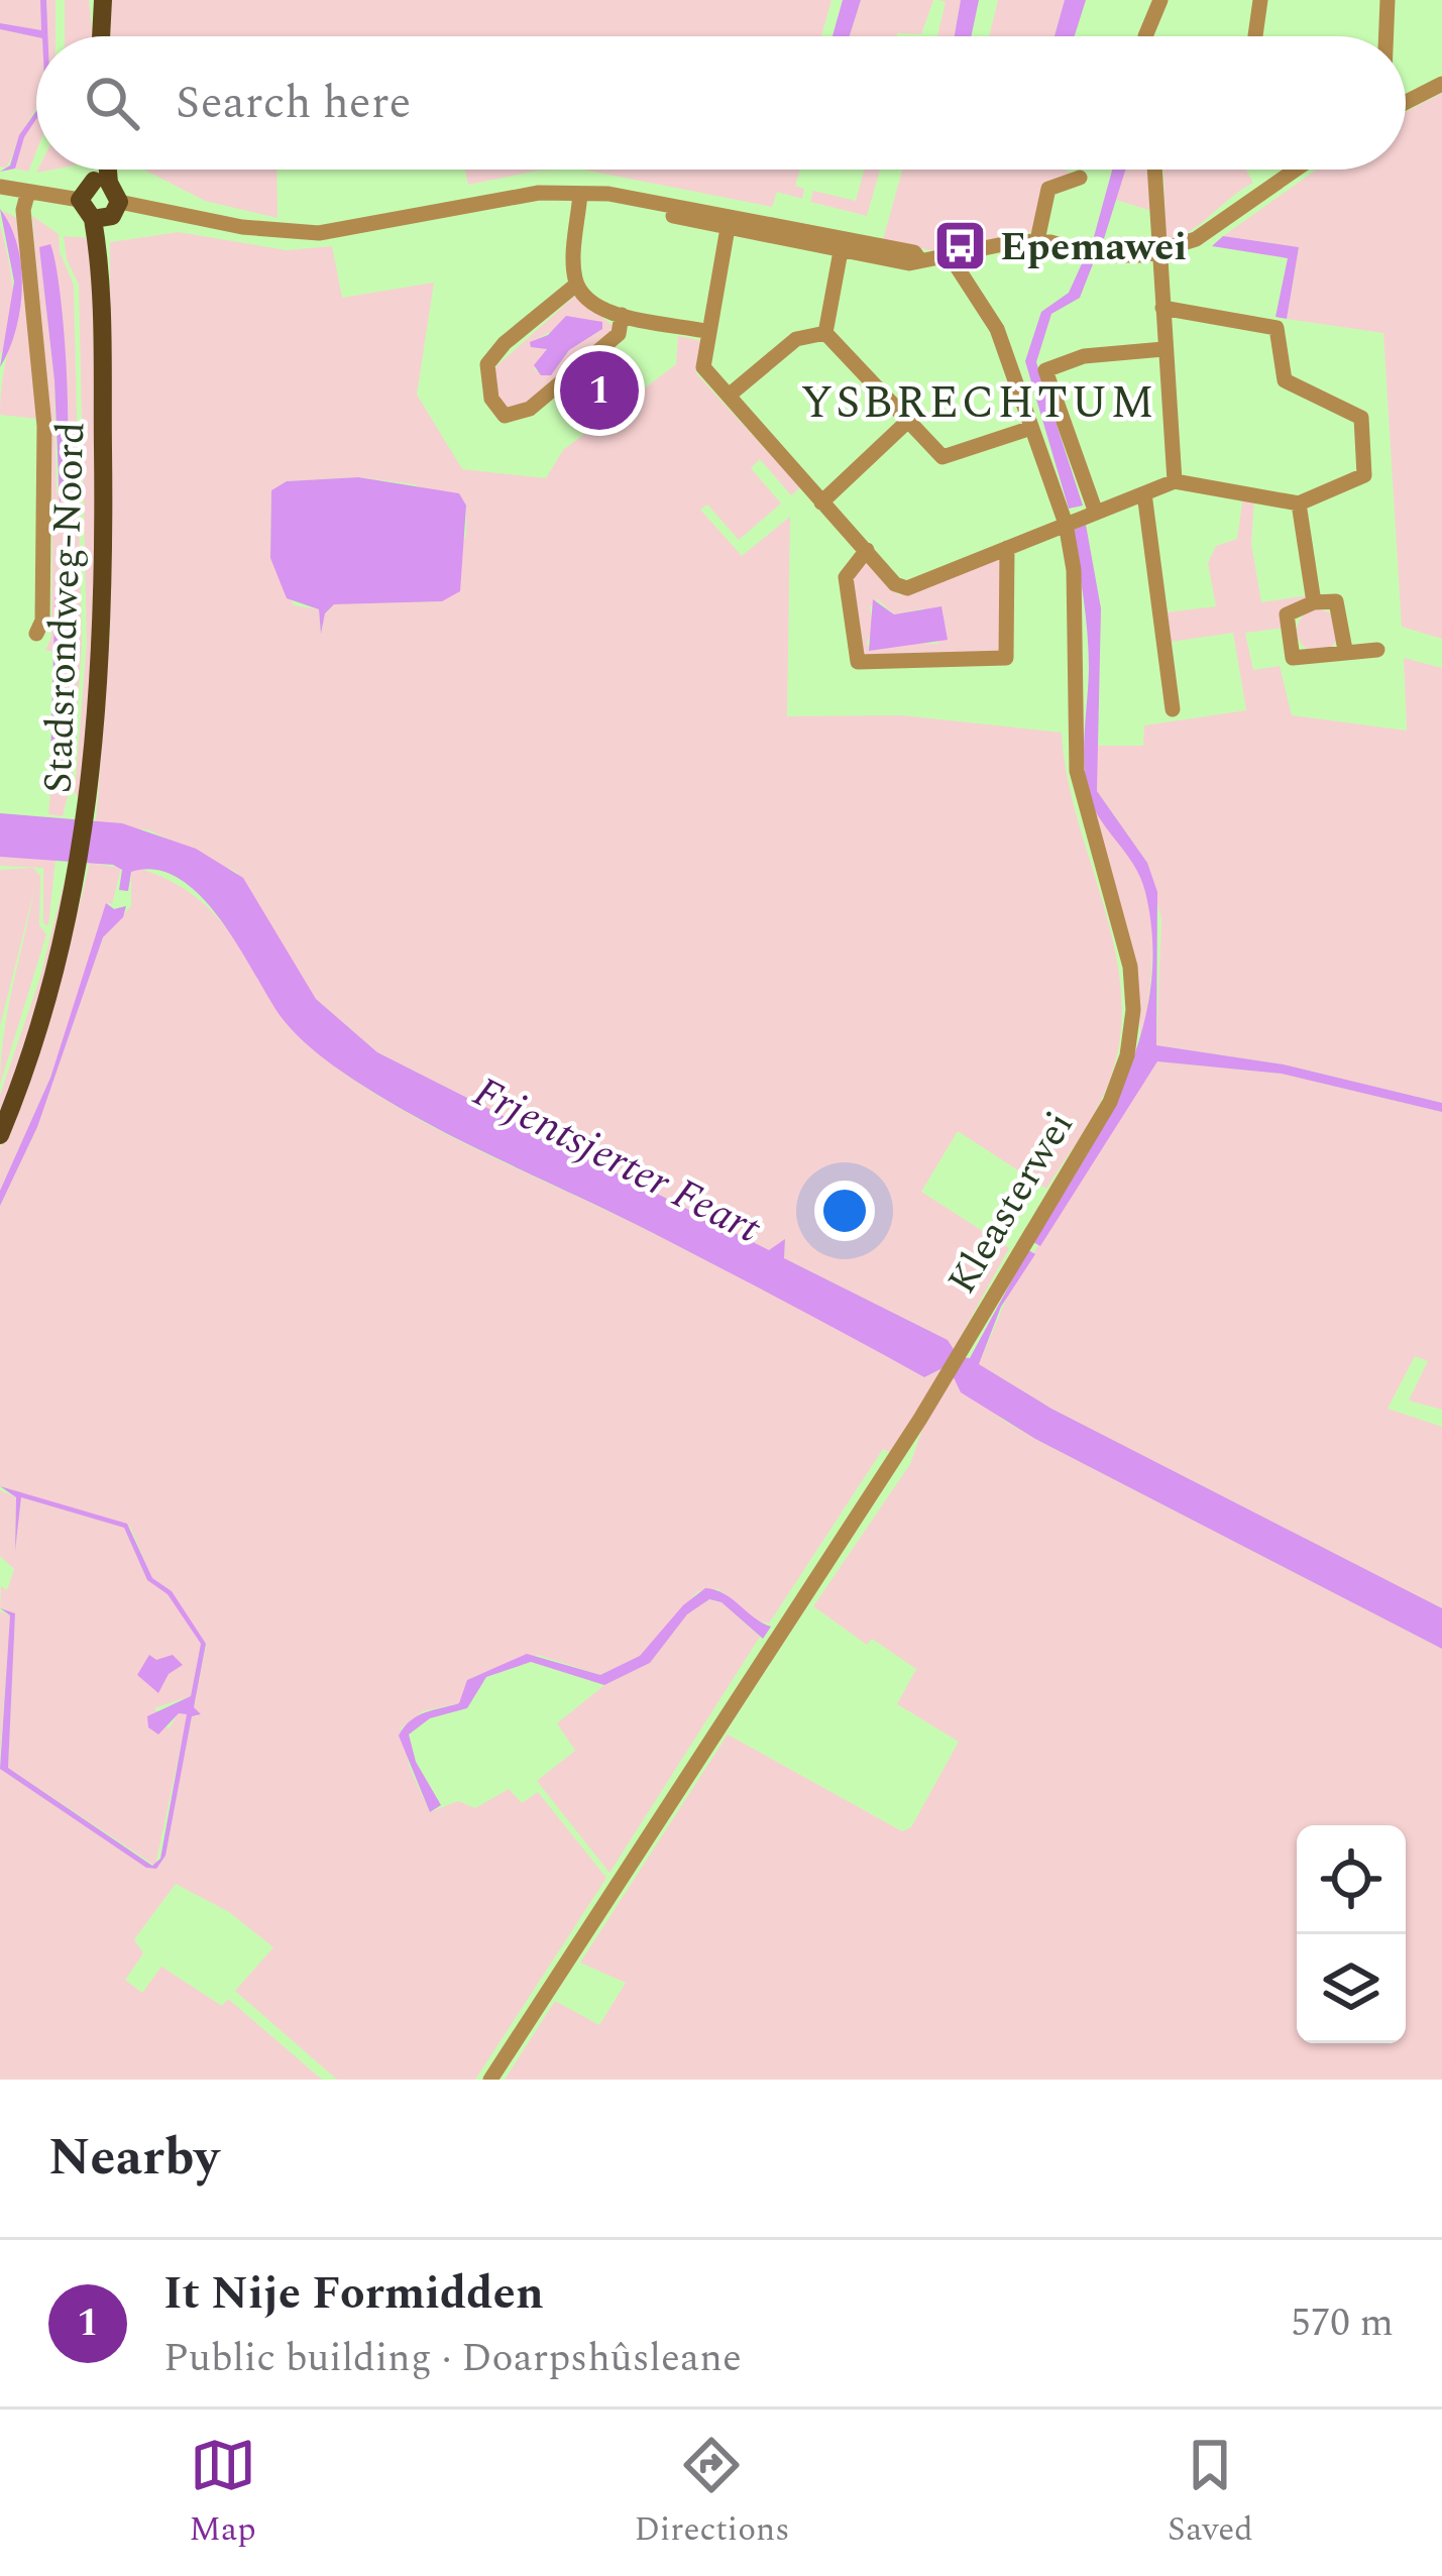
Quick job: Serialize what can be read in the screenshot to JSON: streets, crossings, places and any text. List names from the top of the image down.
{
  "streets": {
    "main road": ["Stadsrondweg-Noord"],
    "street": ["Kleasterwei"]
  },
  "districts": ["YSBRECHTUM"],
  "water": ["Frjentsjerter Feart"],
  "places": {
    "bus stop": ["Epemawei"]
  },
  "page": {
    "search": "Search here",
    "pins": "1",
    "heading": "Nearby",
    "list": [
      {
        "mark": "1",
        "name": "It Nije Formidden",
        "note": "Public building · Doarpshûsleane",
        "value": "570 m"
      }
    ],
    "nav": ["Map", "Directions", "Saved"]
  }
}
